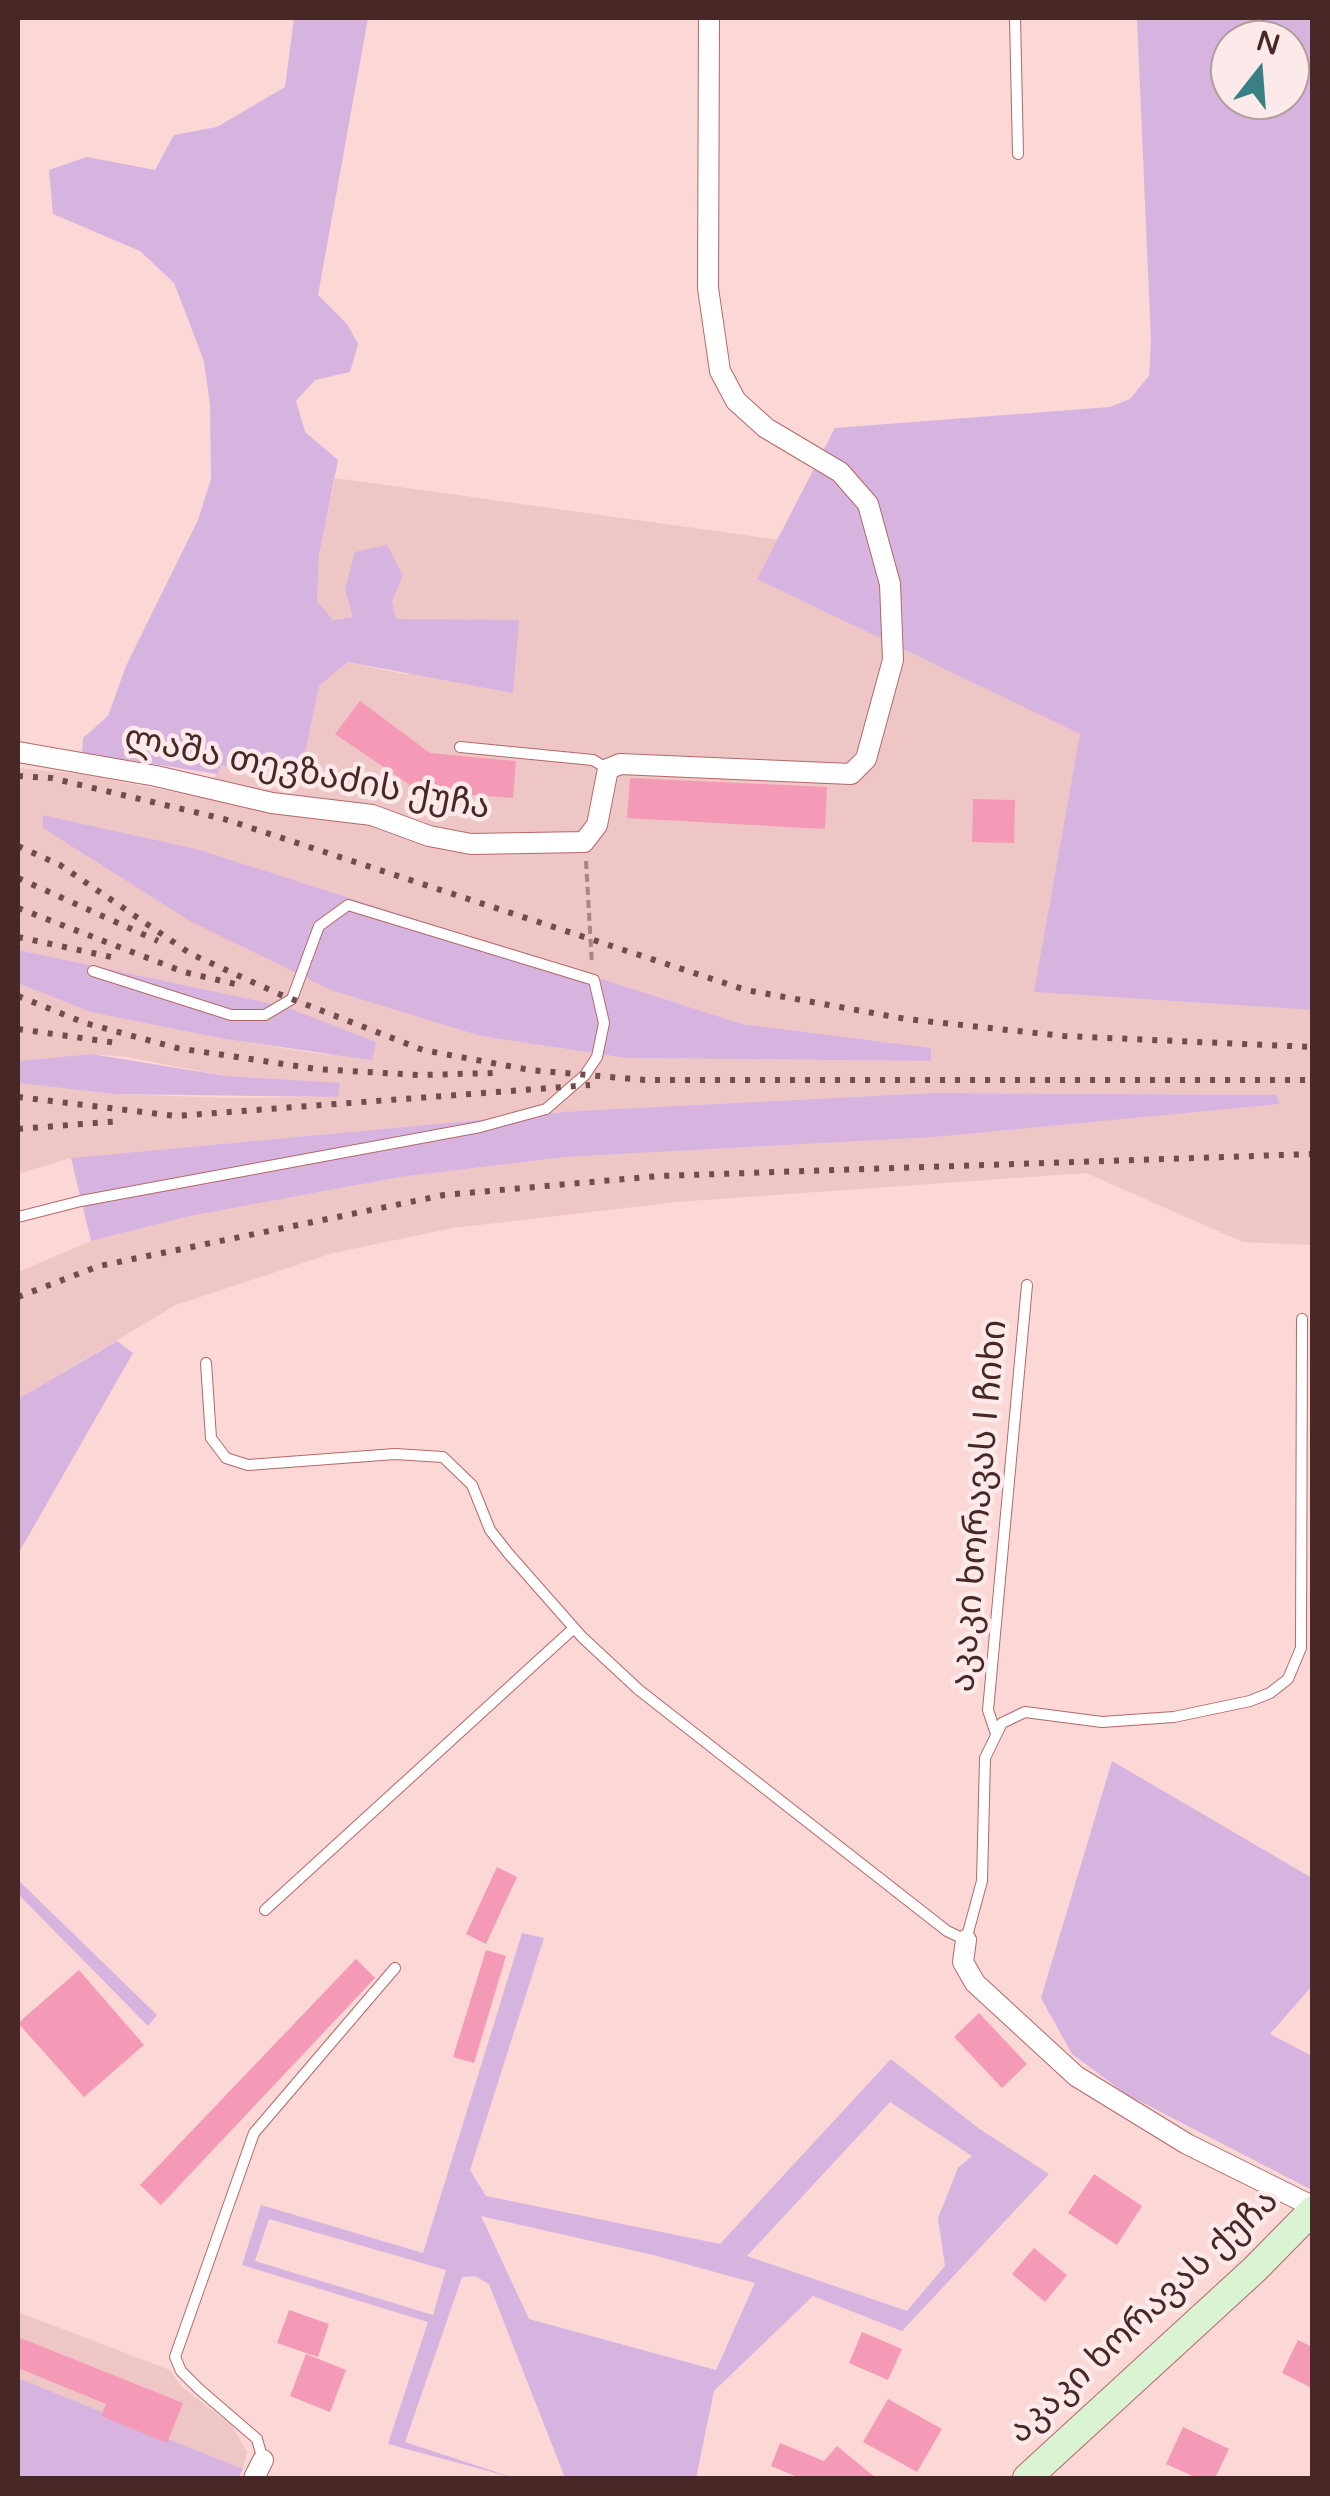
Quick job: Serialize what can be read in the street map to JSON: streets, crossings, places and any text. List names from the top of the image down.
{
  "streets": {
    "street": ["ლაშა თევზაძის ქუჩა", "აკაკი ხორავას ქუჩა"],
    "lane": ["აკაკი ხორავას I ჩიხი"]
  },
  "north": "top"
}
